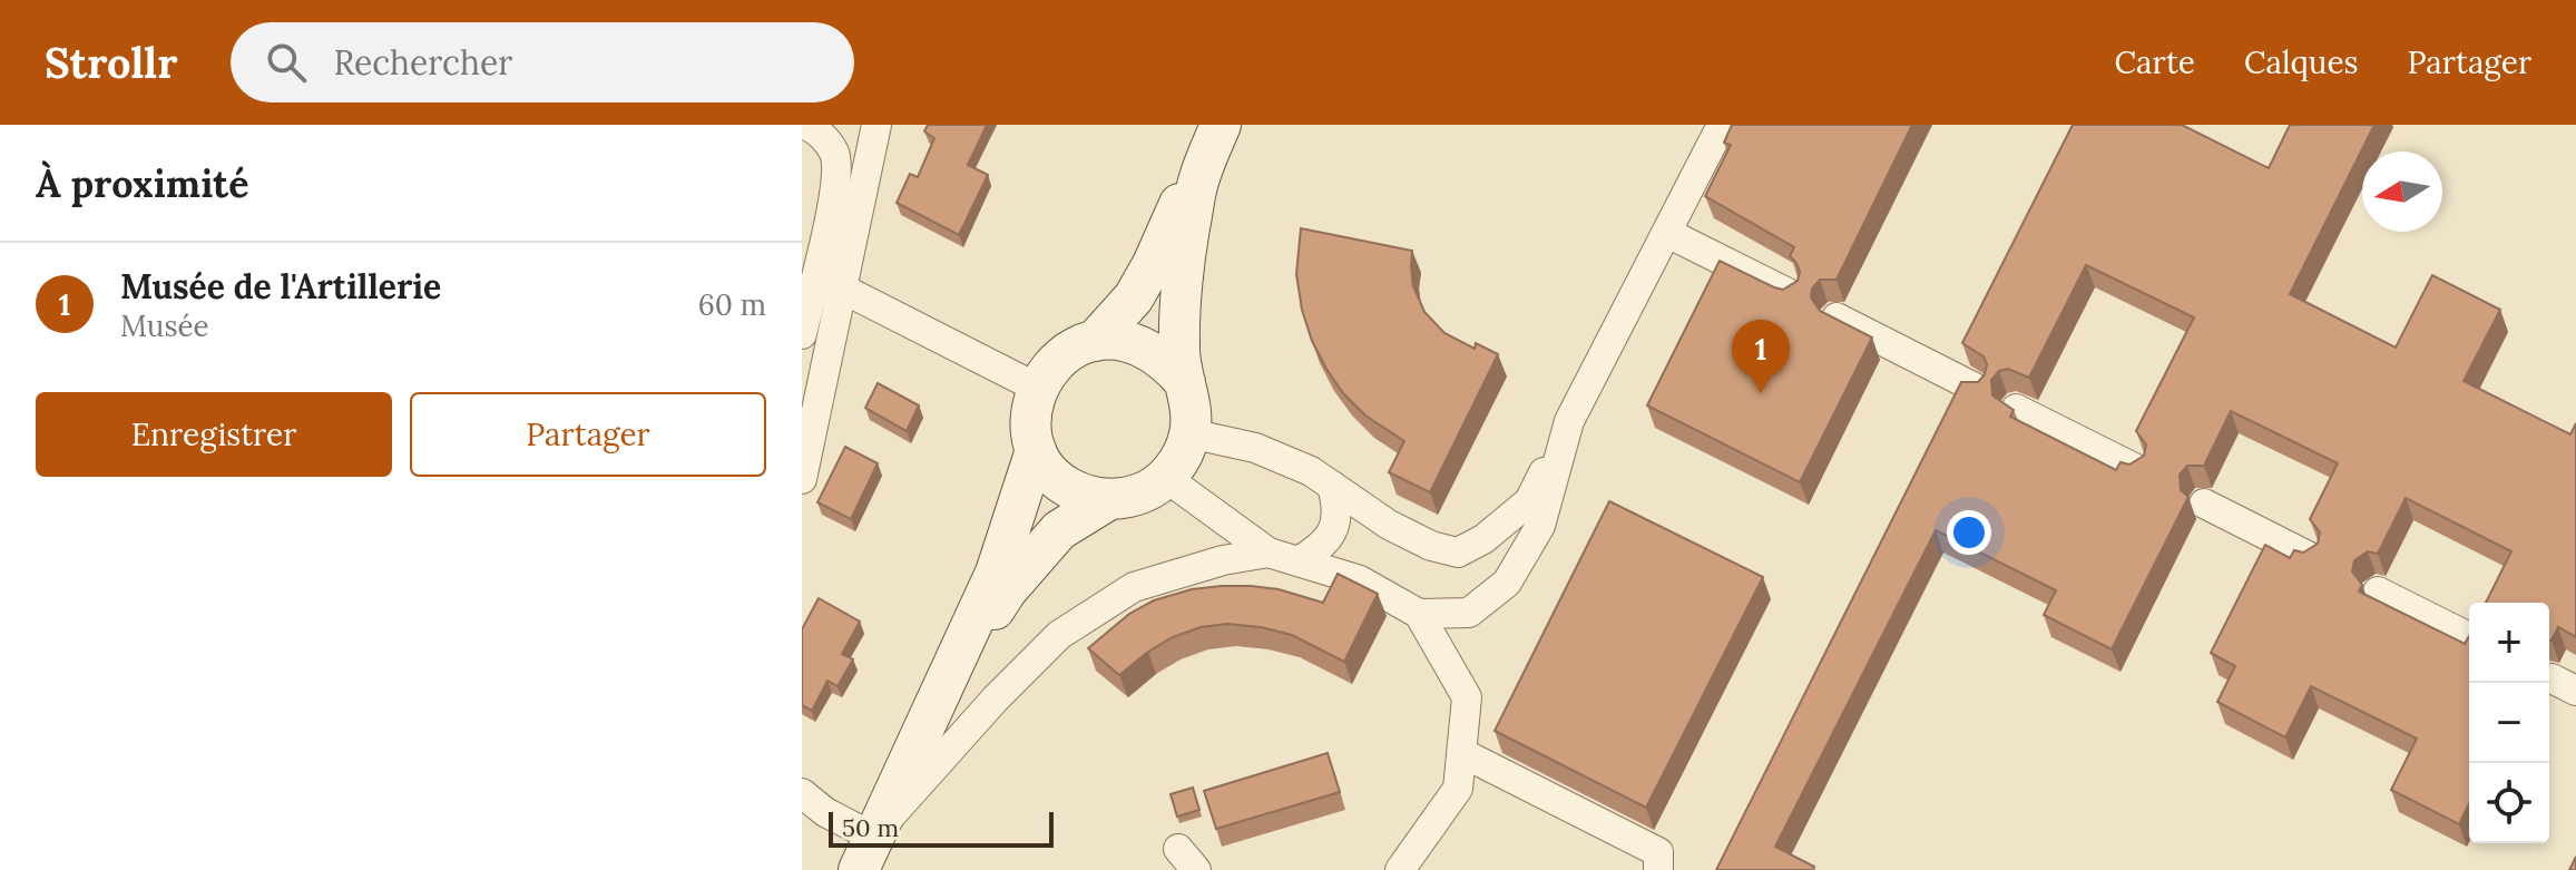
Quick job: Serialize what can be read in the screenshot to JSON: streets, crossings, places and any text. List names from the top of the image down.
{
  "scale_bar": "50 m",
  "north": "left",
  "page": {
    "header": "Strollr",
    "search": "Rechercher",
    "nav": ["Carte", "Calques", "Partager"],
    "heading": "À proximité",
    "list": [
      {
        "mark": "1",
        "name": "Musée de l'Artillerie",
        "note": "Musée",
        "value": "60 m"
      }
    ],
    "pins": "1",
    "buttons": ["Enregistrer", "Partager"],
    "map_buttons": ["+", "−"],
    "scale": "50 m"
  }
}
